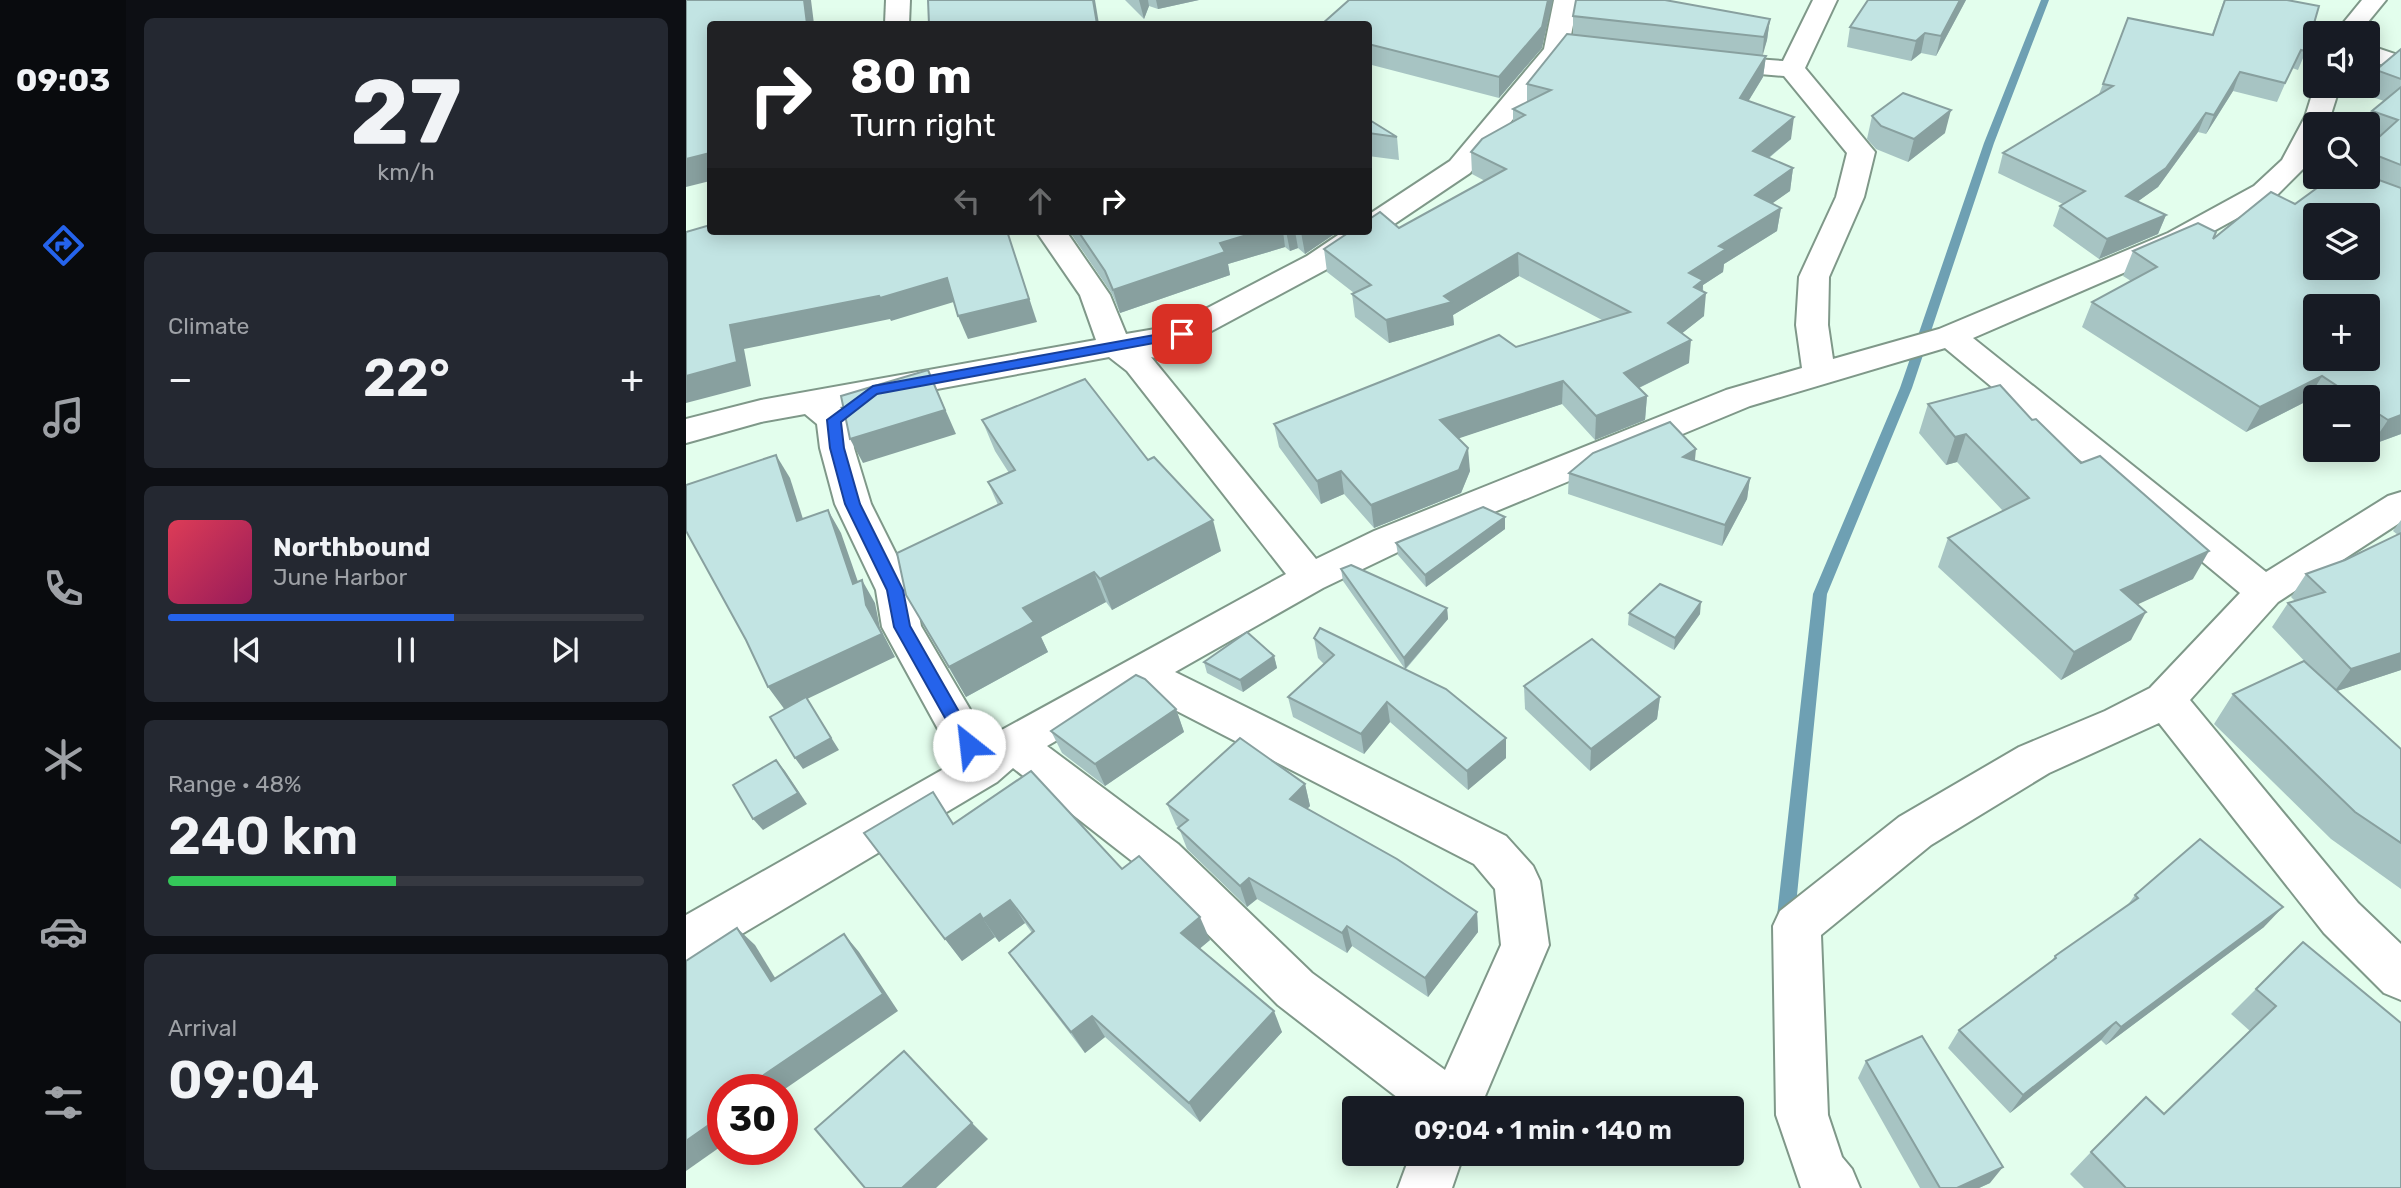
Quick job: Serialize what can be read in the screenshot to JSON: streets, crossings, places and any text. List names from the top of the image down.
{
  "page": {
    "tabs": "09:03",
    "tile": [
      ["27", "km/h"],
      "Climate",
      ["Range · 48%", "240 km"],
      ["Arrival", "09:04"]
    ],
    "map_buttons": ["+", "−"],
    "turn": ["80 m", "Turn right"],
    "heat": ["−", "22°", "+"],
    "song": ["Northbound", "June Harbor"],
    "limit": "30",
    "trip": "09:04 · 1 min · 140 m"
  }
}
